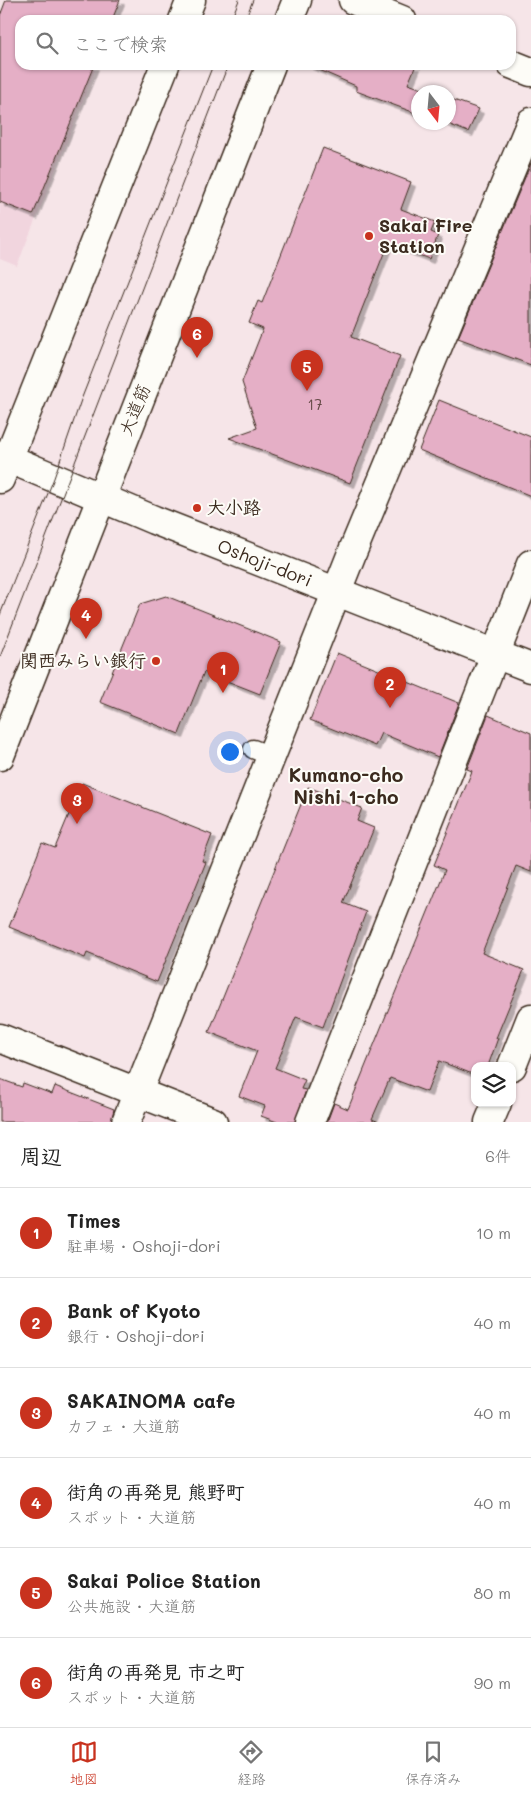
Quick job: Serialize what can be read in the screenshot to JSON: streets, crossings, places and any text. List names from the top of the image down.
{
  "streets": {
    "street": ["大道筋", "Oshoji-dori"]
  },
  "crossings": [
    ["大道筋", "Oshoji-dori"]
  ],
  "districts": ["Kumano-cho Nishi 1-cho"],
  "places": ["Sakai Fire Station", "大小路", "関西みらい銀行"],
  "house_numbers": ["17"],
  "north": "bottom",
  "page": {
    "search": "ここで検索",
    "pins": [
      "6",
      "5",
      "4",
      "1",
      "2",
      "3"
    ],
    "heading": ["周辺", "6件"],
    "list": [
      {
        "mark": "1",
        "name": "Times",
        "note": "駐車場 · Oshoji-dori",
        "value": "10 m"
      },
      {
        "mark": "2",
        "name": "Bank of Kyoto",
        "note": "銀行 · Oshoji-dori",
        "value": "40 m"
      },
      {
        "mark": "3",
        "name": "SAKAINOMA cafe",
        "note": "カフェ · 大道筋",
        "value": "40 m"
      },
      {
        "mark": "4",
        "name": "街角の再発見 熊野町",
        "note": "スポット · 大道筋",
        "value": "40 m"
      },
      {
        "mark": "5",
        "name": "Sakai Police Station",
        "note": "公共施設 · 大道筋",
        "value": "80 m"
      },
      {
        "mark": "6",
        "name": "街角の再発見 市之町",
        "note": "スポット · 大道筋",
        "value": "90 m"
      }
    ],
    "nav": ["地図", "経路", "保存済み"]
  }
}
